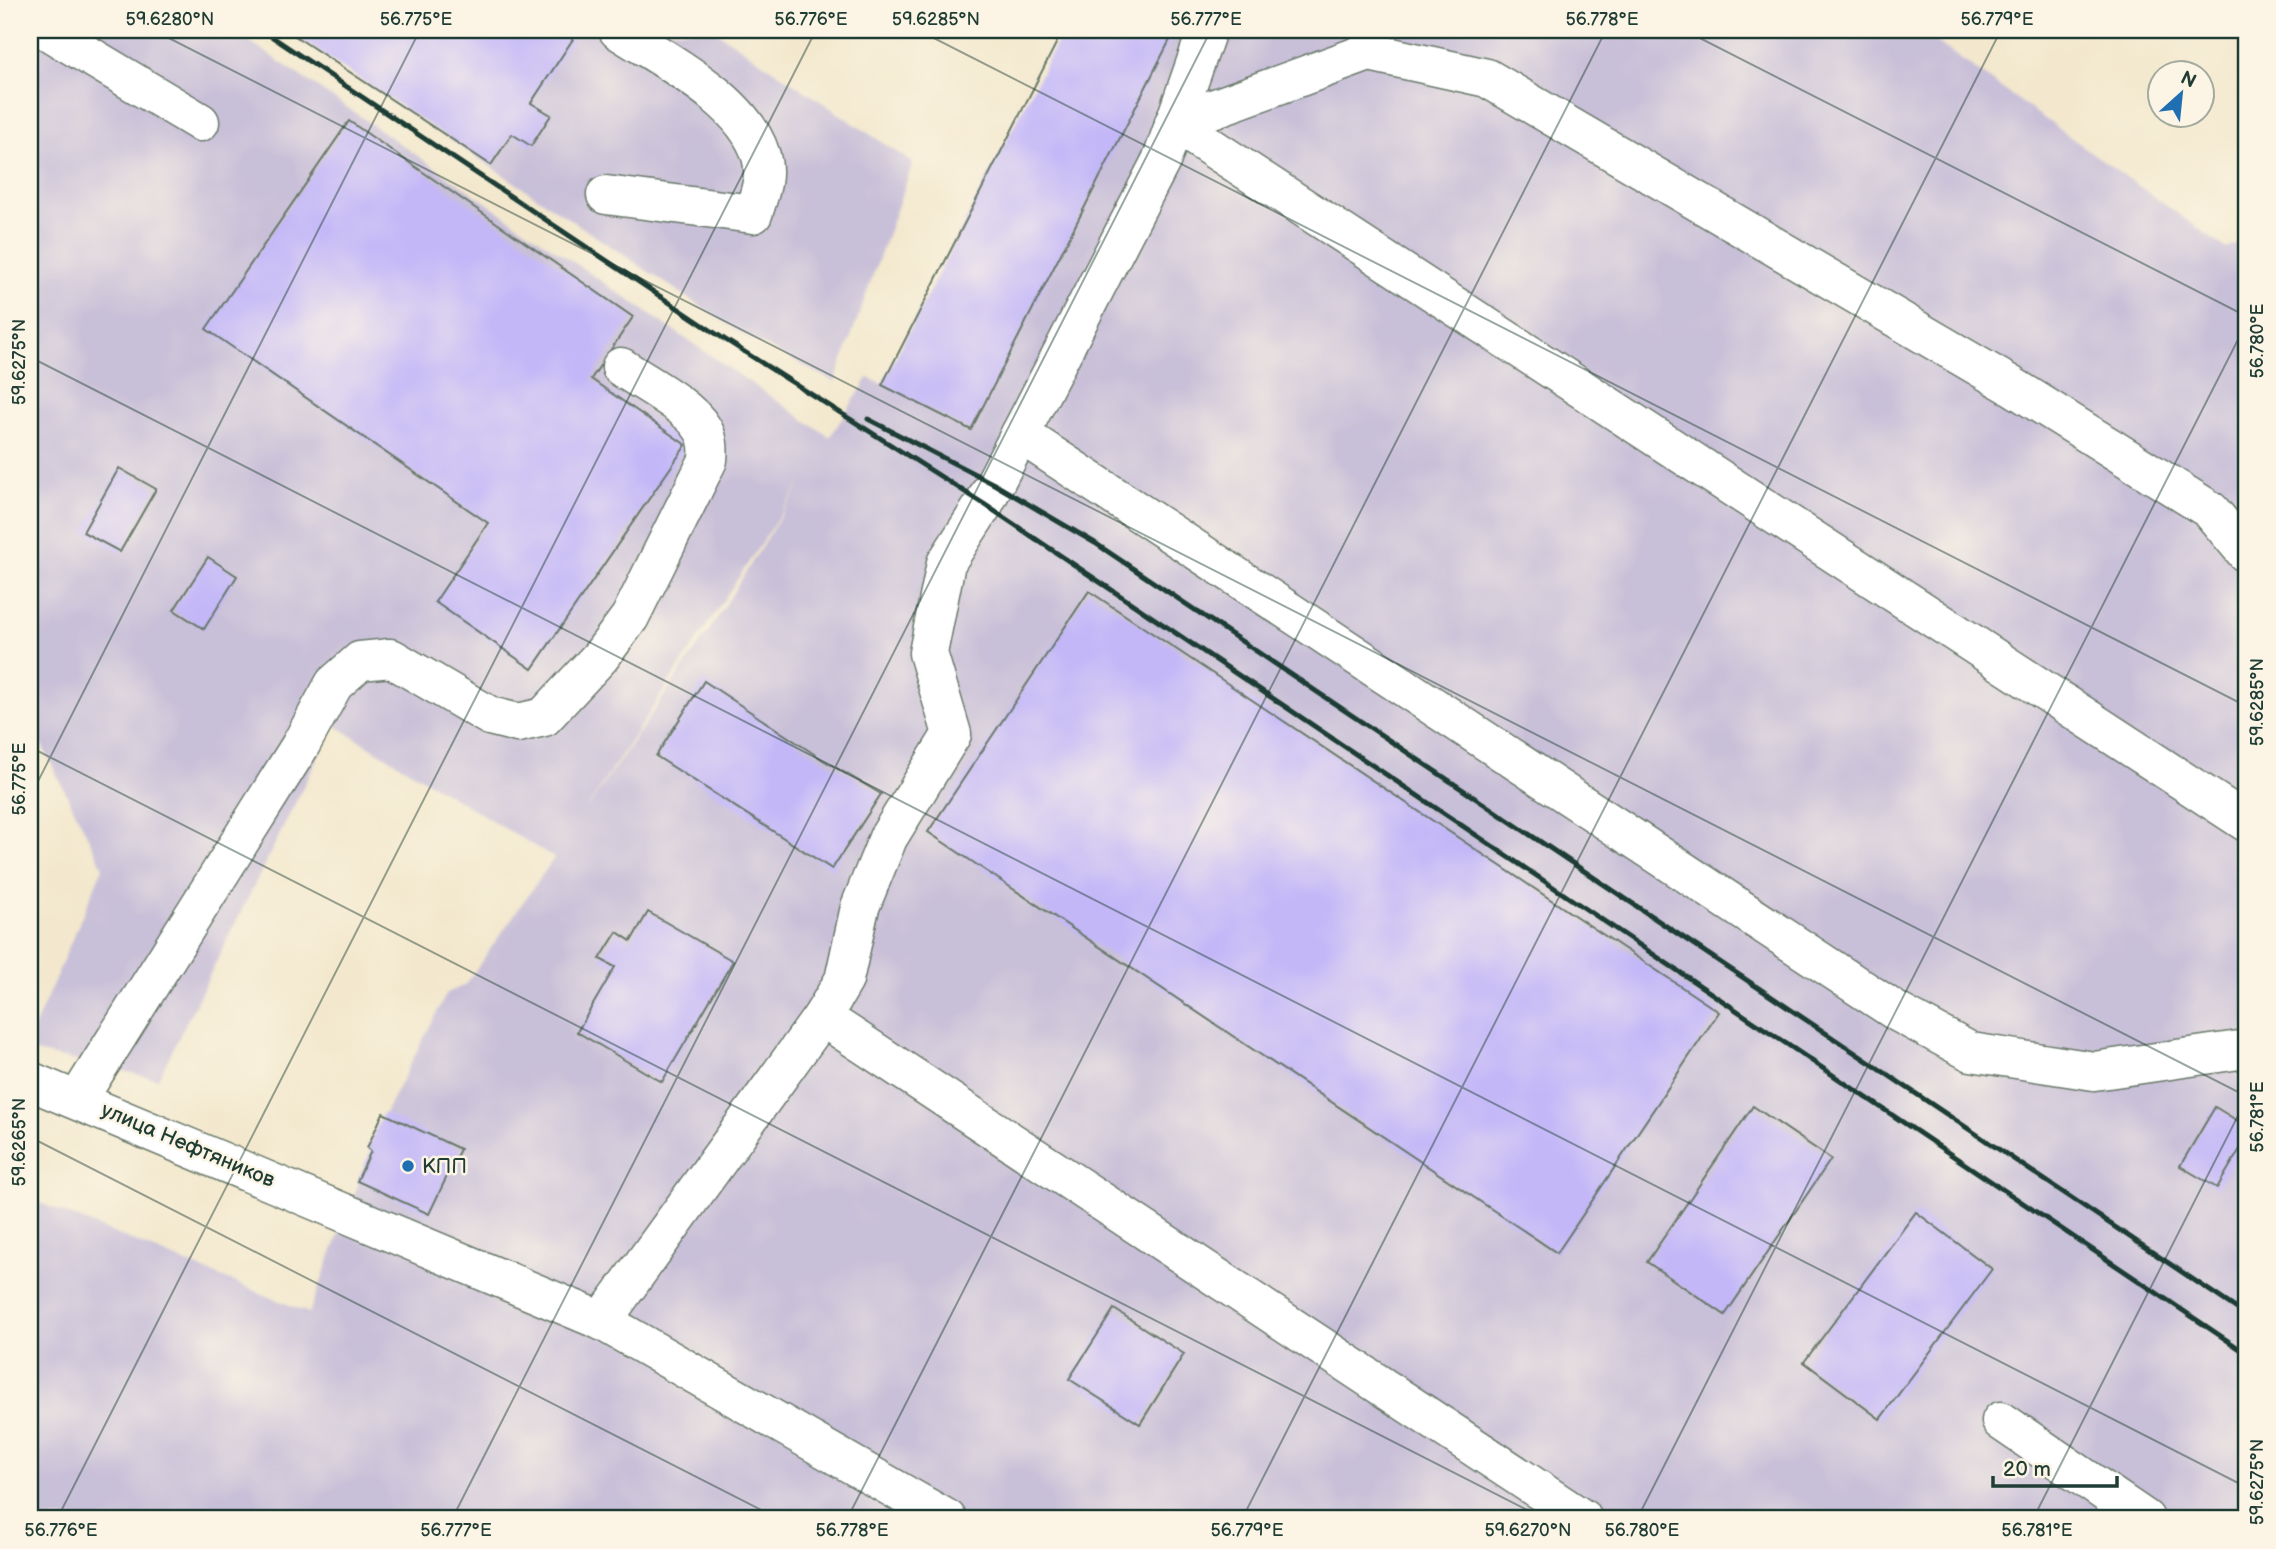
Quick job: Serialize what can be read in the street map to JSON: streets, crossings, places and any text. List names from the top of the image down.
{
  "streets": {
    "street": ["улица Нефтяников"]
  },
  "places": ["КПП"],
  "scale_bar": "20 m",
  "north": "top right",
  "coordinates": [
    "59.6280°N",
    "56.775°E",
    "56.776°E",
    "59.6285°N",
    "56.777°E",
    "56.778°E",
    "56.779°E",
    "56.780°E",
    "59.6275°N",
    "56.781°E",
    "59.6265°N",
    "59.6270°N"
  ]
}
